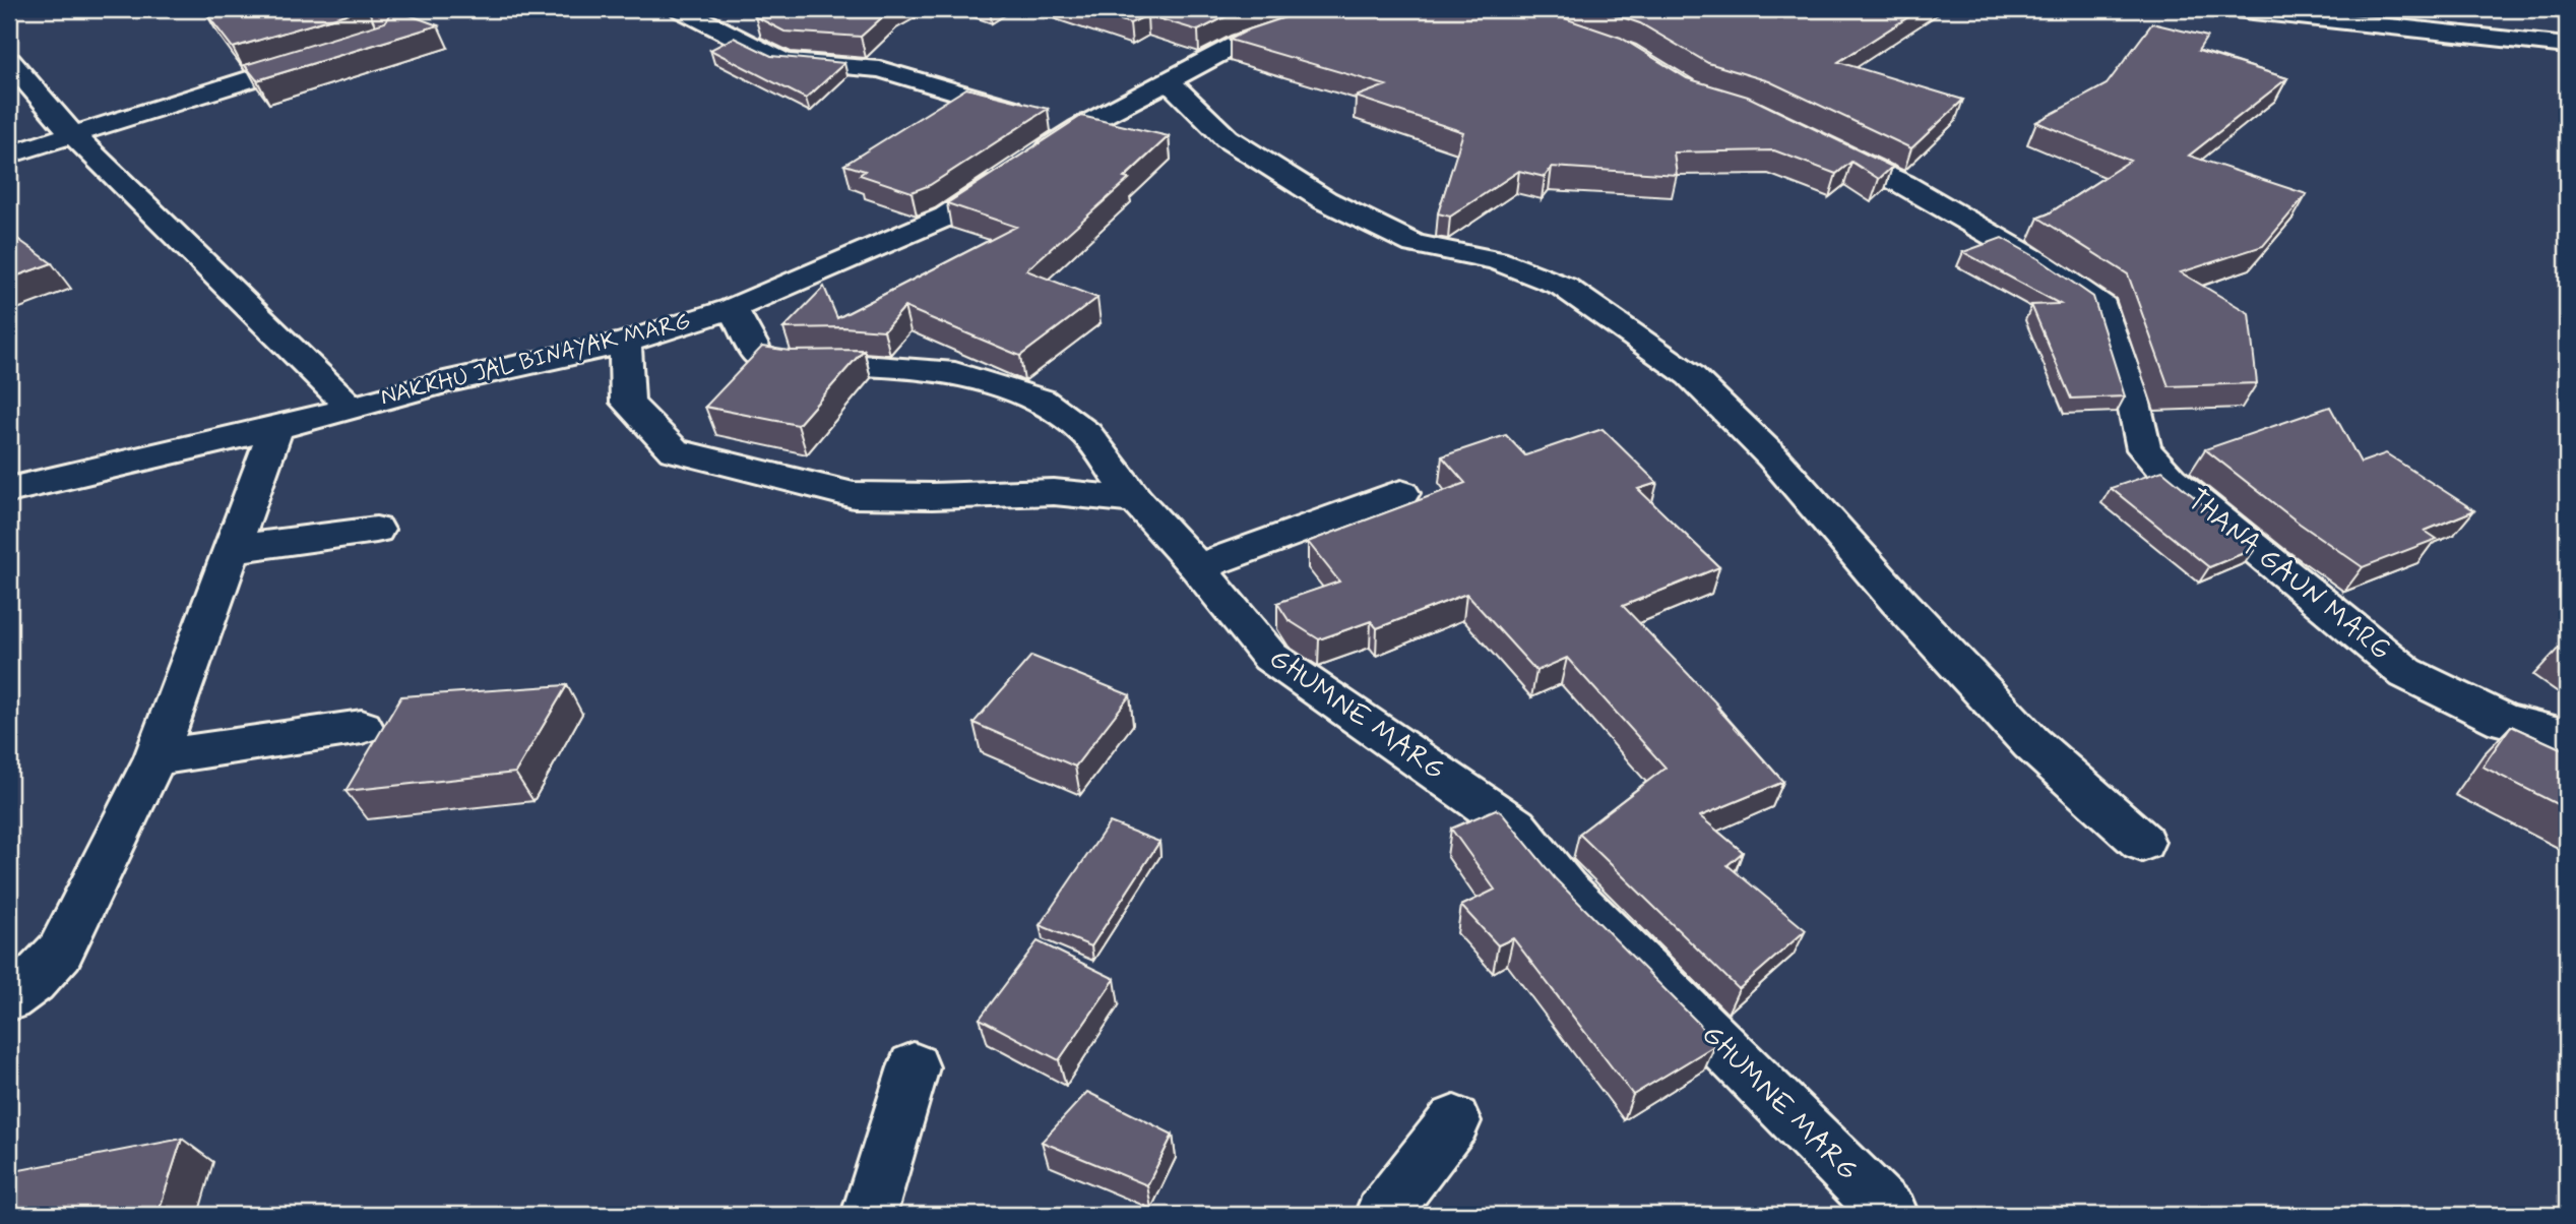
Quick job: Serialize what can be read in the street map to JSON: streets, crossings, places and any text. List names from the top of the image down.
{
  "streets": {
    "street": ["NAKKHU JAL BINAYAK MARG", "THANA GAUN MARG", "GHUMNE MARG"]
  },
  "crossings": [
    ["NAKKHU JAL BINAYAK MARG", "GHUMNE MARG"]
  ]
}
